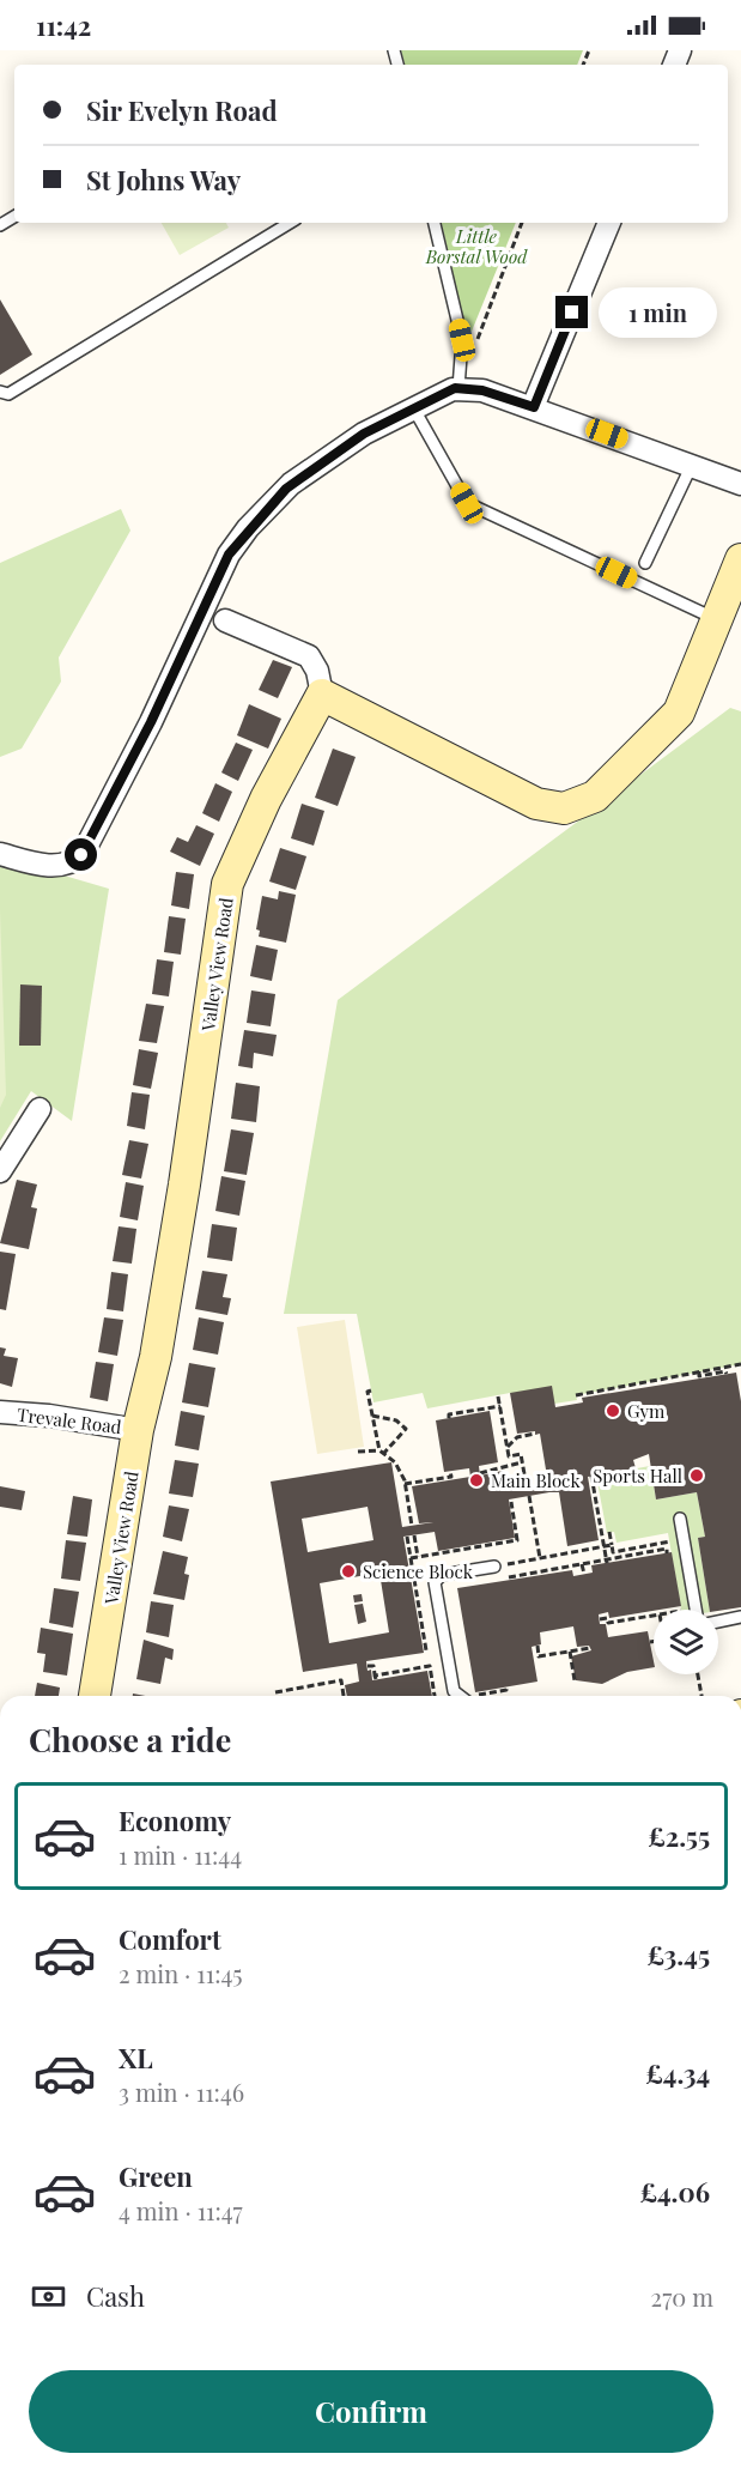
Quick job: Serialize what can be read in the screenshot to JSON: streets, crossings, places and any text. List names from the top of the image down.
{
  "streets": {
    "street": ["Valley View Road", "Trevale Road"]
  },
  "crossings": [
    ["Valley View Road", "Trevale Road"]
  ],
  "parks": ["Little Borstal Wood"],
  "places": [
    "Gym",
    "Sports Hall",
    "Main Block",
    "Science Block"
  ],
  "page": {
    "status": "11:42",
    "banner": ["Sir Evelyn Road", "St Johns Way"],
    "bubble": "1 min",
    "heading": "Choose a ride",
    "list": [
      {
        "name": "Economy",
        "note": "1 min · 11:44",
        "value": "£2.55"
      },
      {
        "name": "Comfort",
        "note": "2 min · 11:45",
        "value": "£3.45"
      },
      {
        "name": "XL",
        "note": "3 min · 11:46",
        "value": "£4.34"
      },
      {
        "name": "Green",
        "note": "4 min · 11:47",
        "value": "£4.06"
      }
    ],
    "pay": ["Cash", "270 m"],
    "buttons": "Confirm"
  }
}
